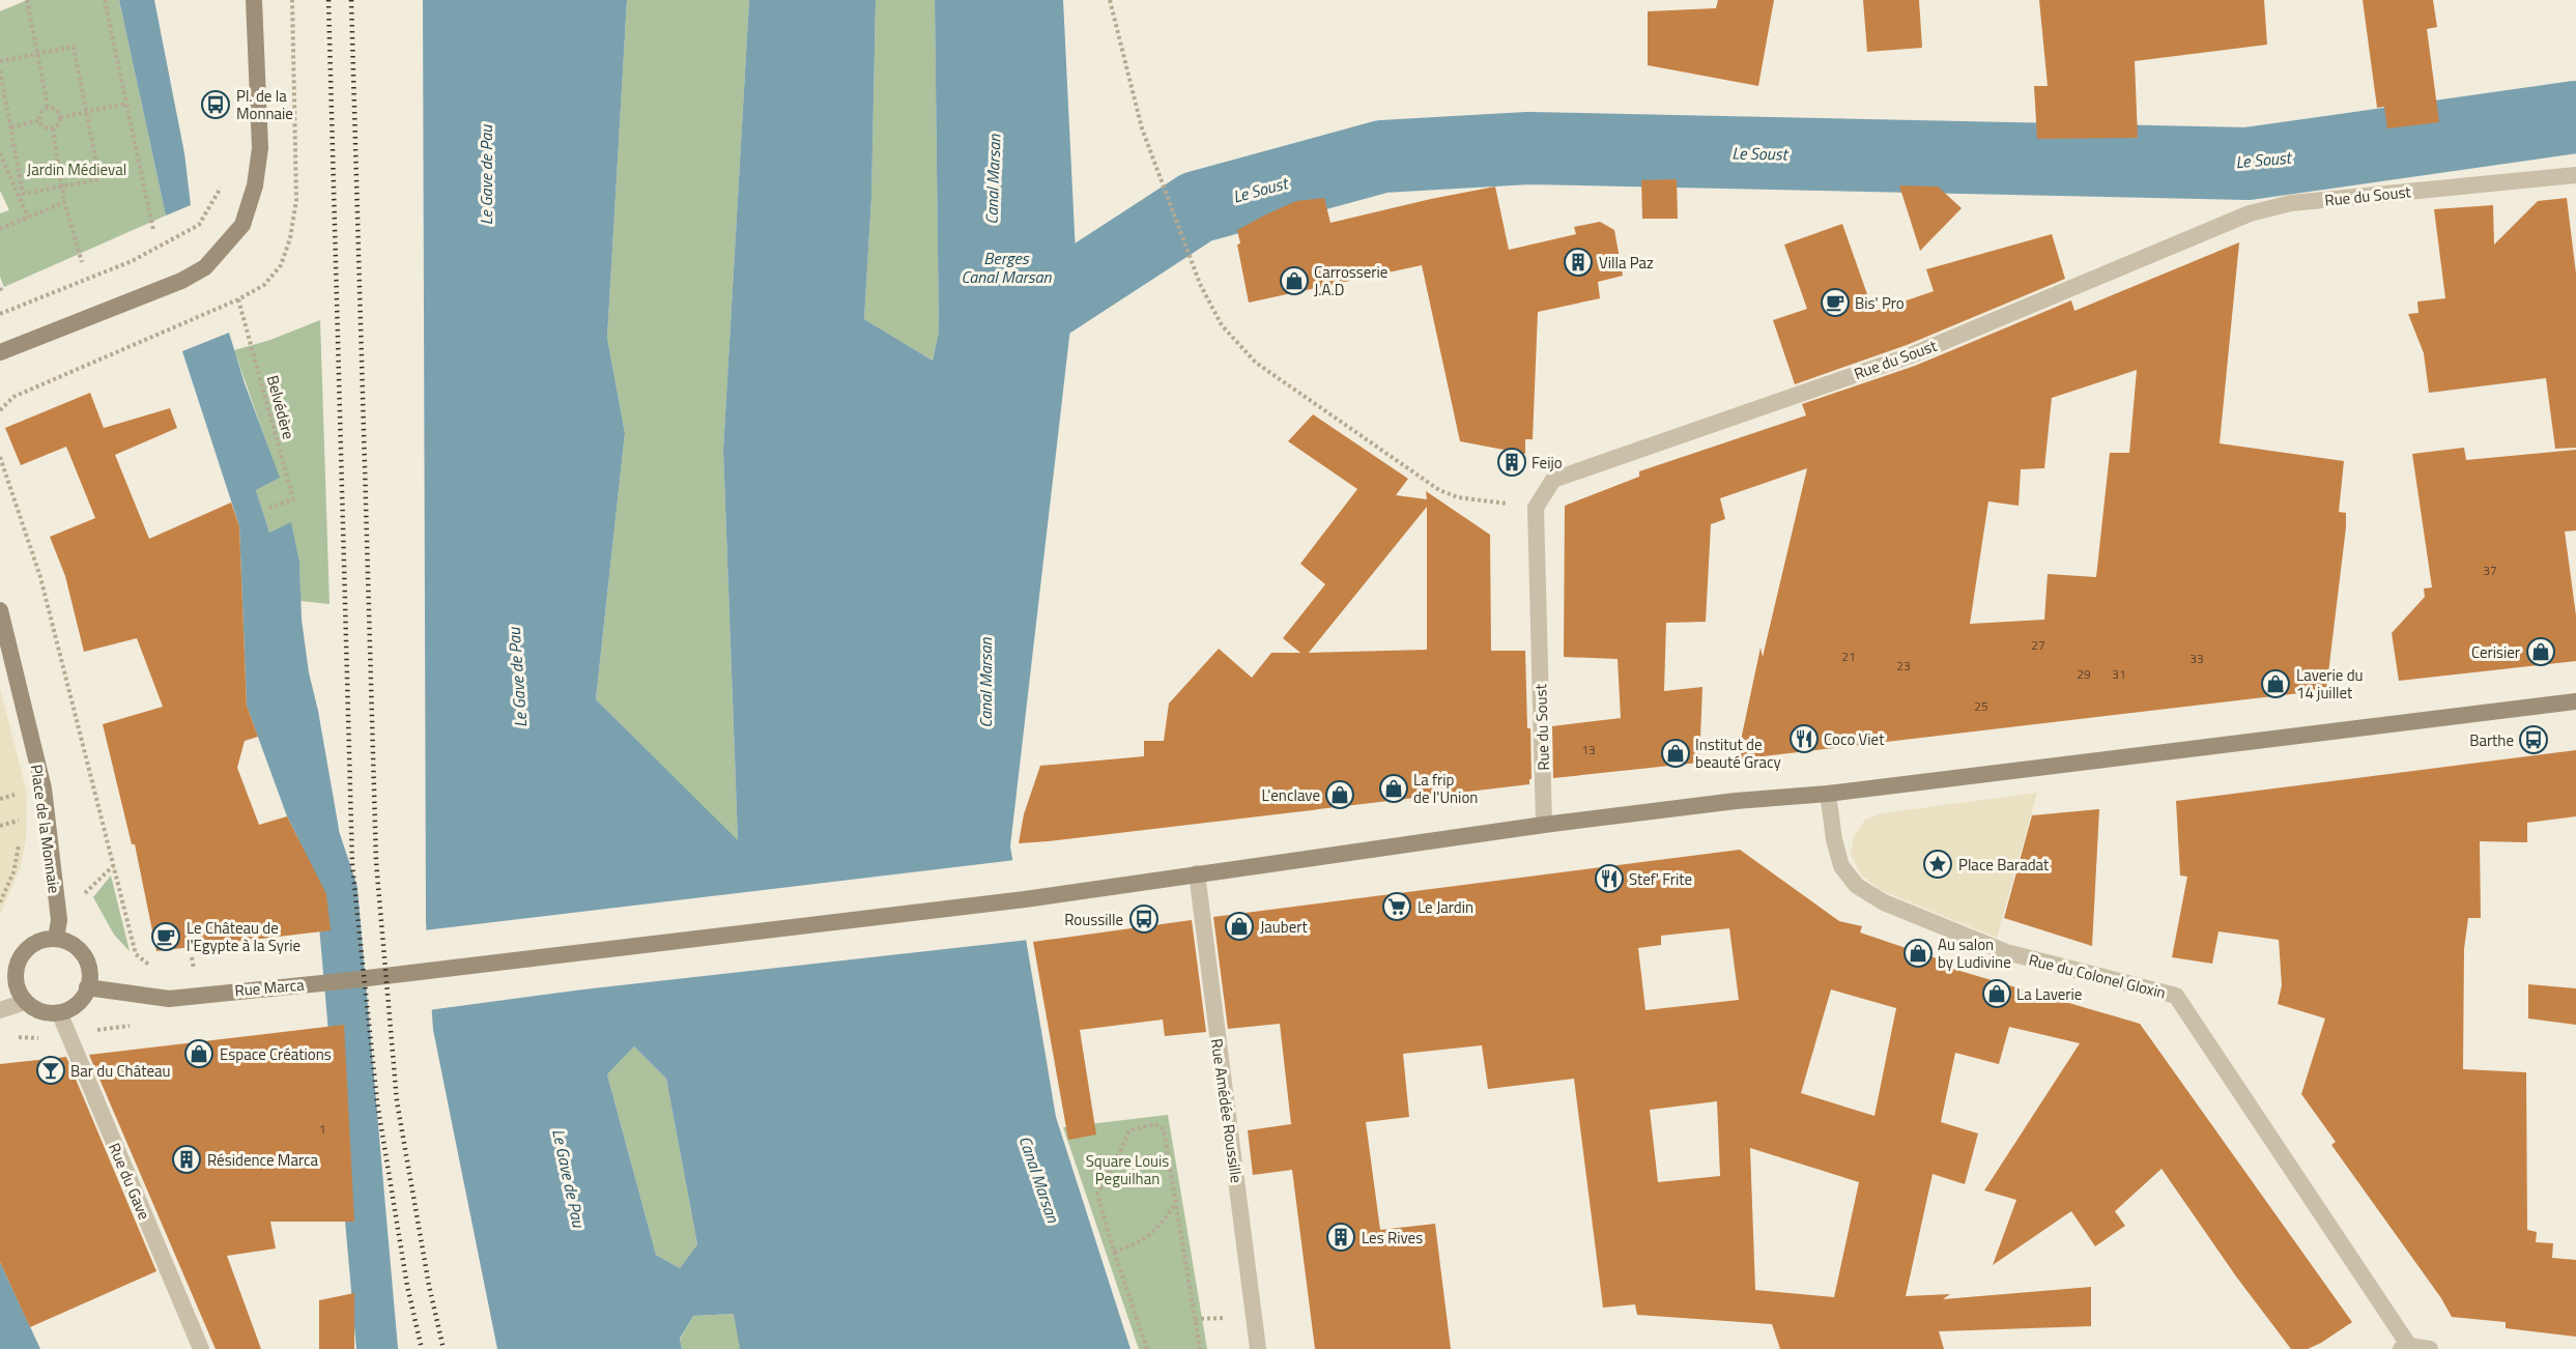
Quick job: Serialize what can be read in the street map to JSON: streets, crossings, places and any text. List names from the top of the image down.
{
  "streets": {
    "main road": ["Place de la Monnaie", "Rue Marca"],
    "street": [
      "Rue du Soust",
      "Rue du Colonel Gloxin",
      "Rue Amédée Roussille",
      "Rue du Gave"
    ],
    "path": ["Belvédère"]
  },
  "crossings": [
    ["Rue du Soust", "Rue Marca"],
    ["Place de la Monnaie", "Rue Marca"],
    ["Place de la Monnaie", "Rue du Gave"],
    ["Rue du Colonel Gloxin", "Rue Marca"],
    ["Rue Marca", "Rue Amédée Roussille"],
    ["Rue Marca", "Rue du Gave"]
  ],
  "water": [
    "Le Soust",
    "Le Gave de Pau",
    "Canal Marsan",
    "Berges Canal Marsan"
  ],
  "parks": ["Jardin Médieval", "Square Louis Peguilhan"],
  "places": {
    "bus stop": ["Pl. de la Monnaie", "Barthe", "Roussille"],
    "building": [
      "Villa Paz",
      "Feijo",
      "Résidence Marca",
      "Les Rives"
    ],
    "shop": [
      "Carrosserie J.A.D",
      "Cerisier",
      "Laverie du 14 juillet",
      "Institut de beauté Gracy",
      "La frip de l'Union",
      "L'enclave",
      "Jaubert",
      "Au salon by Ludivine",
      "La Laverie",
      "Espace Créations"
    ],
    "cafe": ["Bis' Pro", "Le Château de l'Egypte à la Syrie"],
    "restaurant": ["Coco Viet", "Stef' Frite"],
    "place": ["Place Baradat"],
    "supermarket": ["Le Jardin"],
    "bar": ["Bar du Château"]
  },
  "house_numbers": [
    "37",
    "27",
    "21",
    "33",
    "23",
    "29",
    "31",
    "25",
    "13",
    "1"
  ]
}
